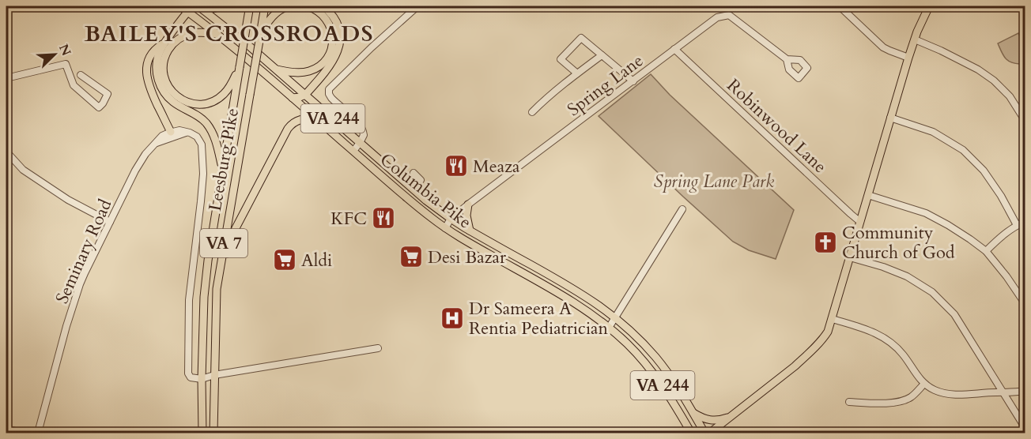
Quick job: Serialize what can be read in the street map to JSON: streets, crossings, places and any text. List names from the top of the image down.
{
  "streets": {
    "main road": [
      "VA 244",
      "Leesburg Pike",
      "Columbia Pike",
      "VA 7"
    ],
    "street": ["Spring Lane", "Robinwood Lane", "Seminary Road"]
  },
  "crossings": [
    ["Spring Lane", "Robinwood Lane"],
    ["Spring Lane", "Columbia Pike"]
  ],
  "districts": ["BAILEY'S CROSSROADS"],
  "parks": ["Spring Lane Park"],
  "places": {
    "restaurant": ["Meaza", "KFC"],
    "church": ["Community Church of God"],
    "supermarket": ["Desi Bazar", "Aldi"],
    "hospital": ["Dr Sameera A Rentia Pediatrician"]
  },
  "north": "top right"
}
